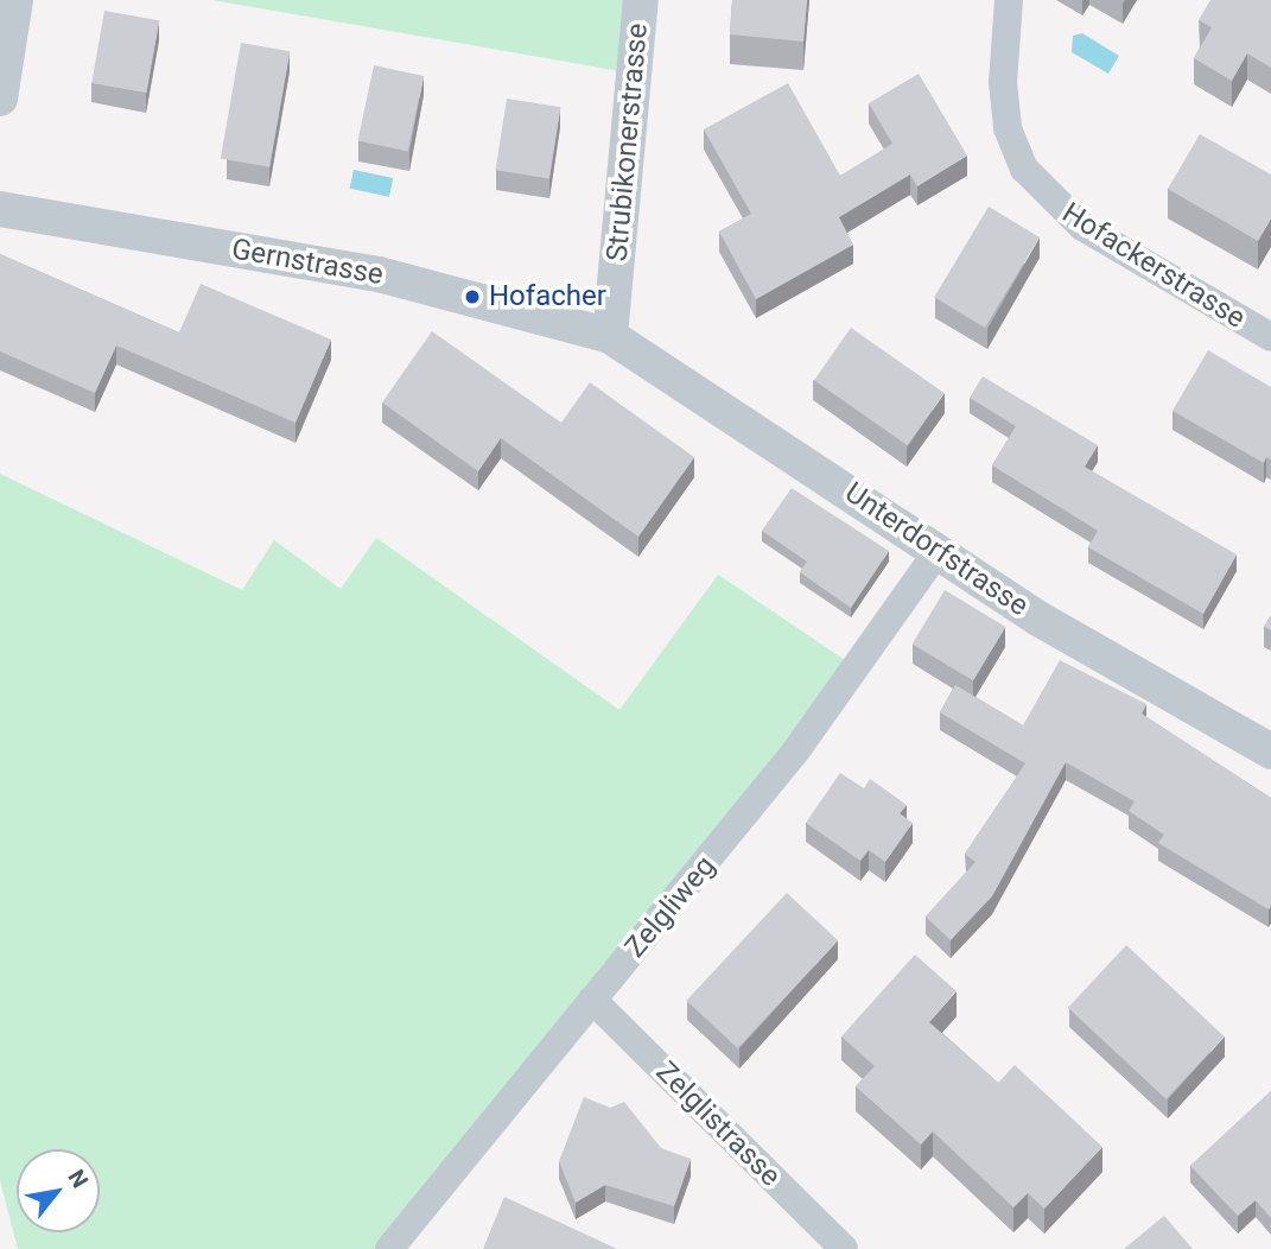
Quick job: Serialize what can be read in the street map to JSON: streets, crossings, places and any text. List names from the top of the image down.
{
  "streets": {
    "street": [
      "Strubikonerstrasse",
      "Gernstrasse",
      "Hofackerstrasse",
      "Unterdorfstrasse",
      "Zelgliweg",
      "Zelglistrasse"
    ]
  },
  "crossings": [
    ["Strubikonerstrasse", "Gernstrasse"],
    ["Strubikonerstrasse", "Unterdorfstrasse"],
    ["Gernstrasse", "Unterdorfstrasse"],
    ["Unterdorfstrasse", "Zelgliweg"],
    ["Zelgliweg", "Zelglistrasse"]
  ],
  "places": ["Hofacher"],
  "north": "top right"
}
